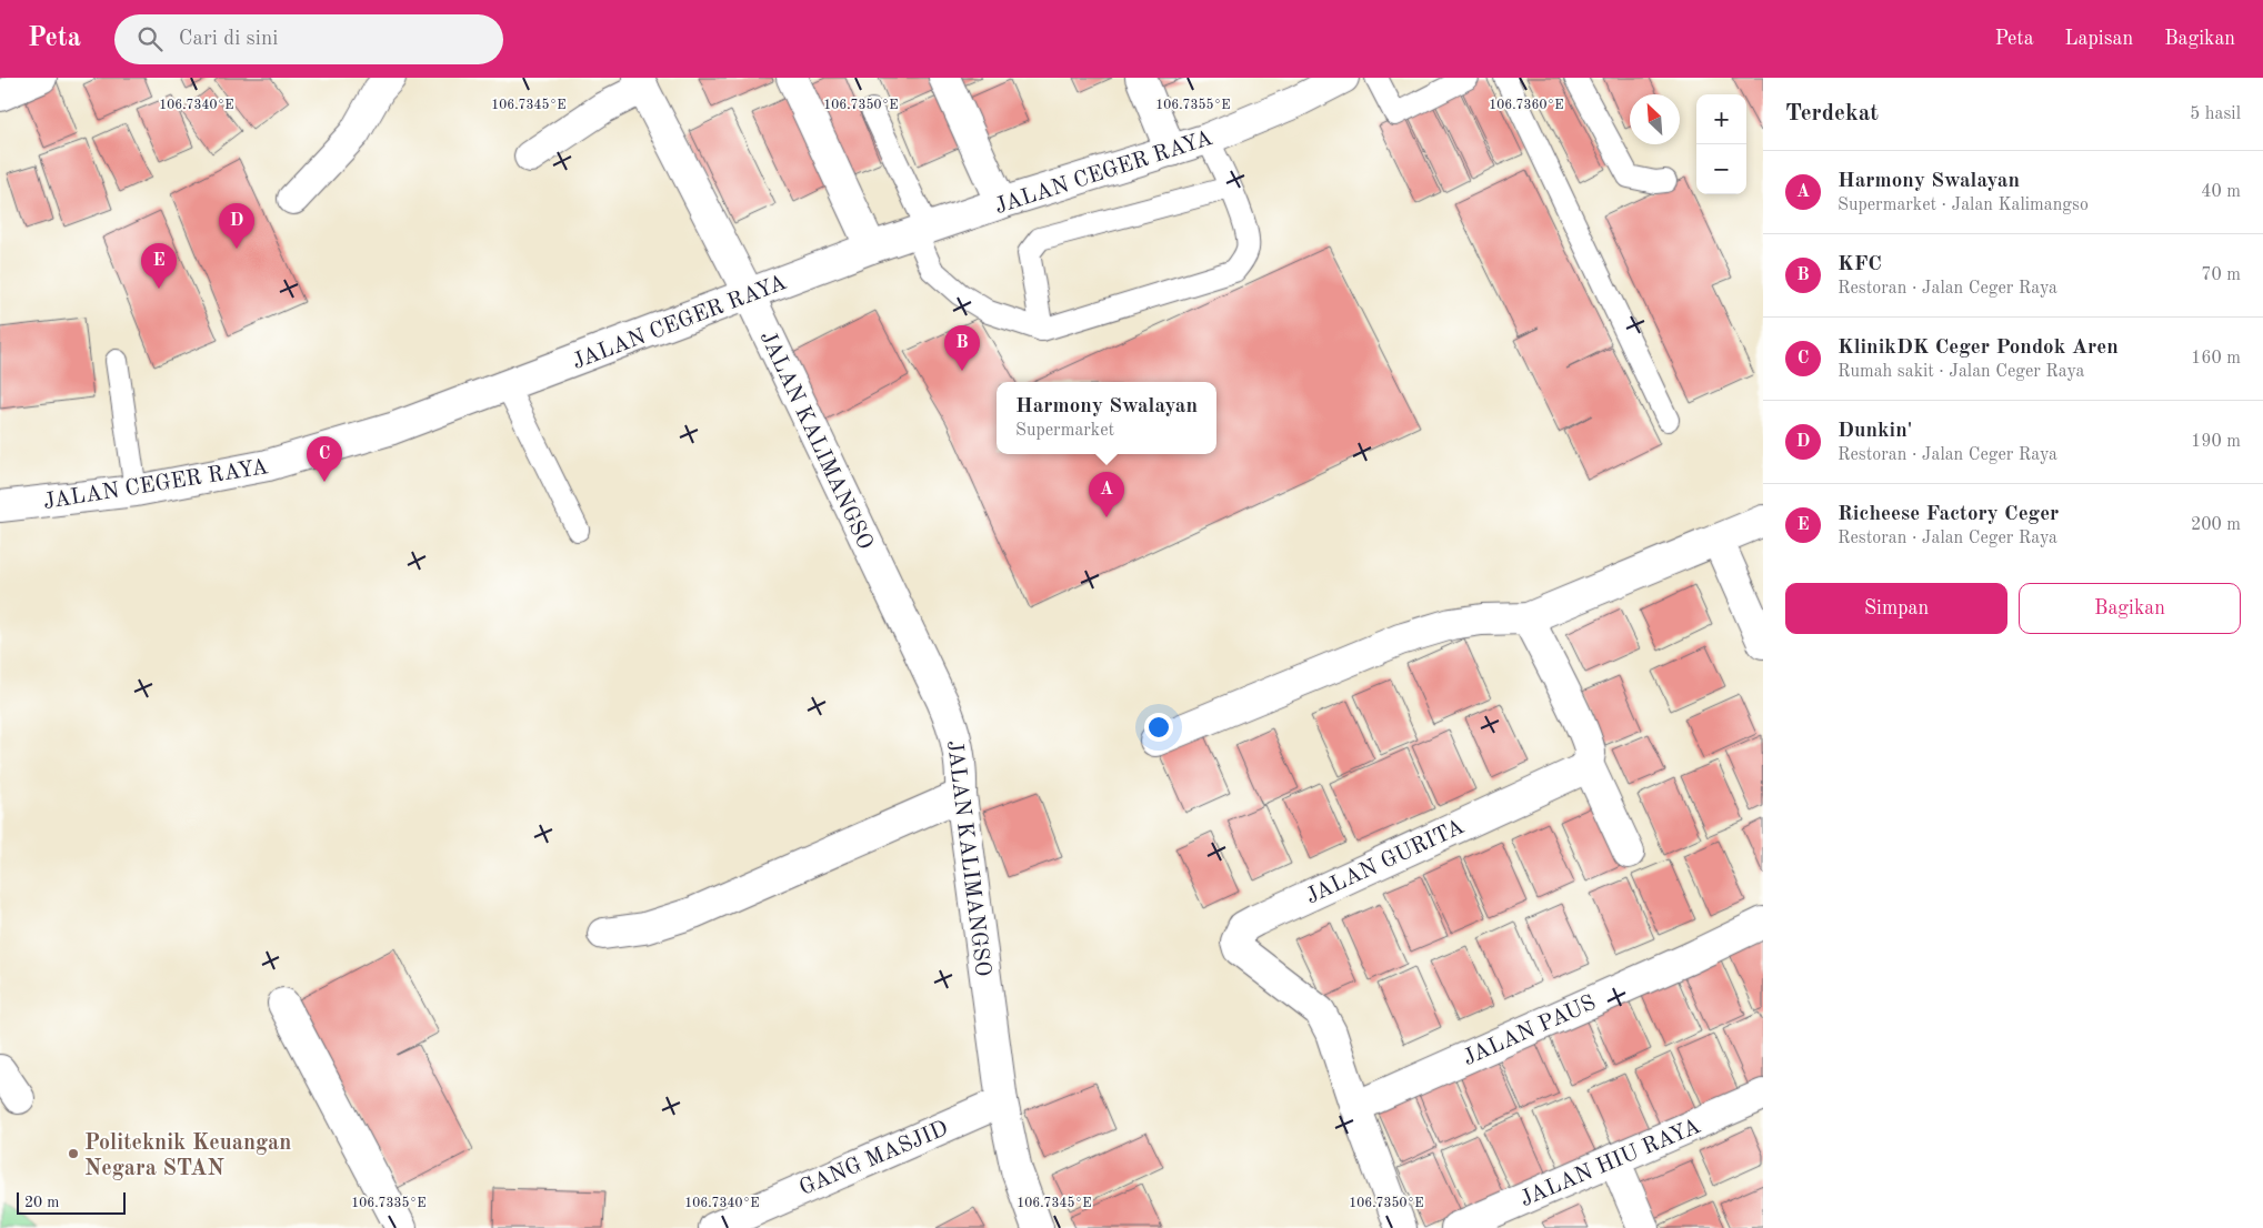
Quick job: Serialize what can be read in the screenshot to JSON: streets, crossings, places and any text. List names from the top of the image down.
{
  "streets": {
    "street": [
      "JALAN CEGER RAYA",
      "JALAN KALIMANGSO",
      "JALAN GURITA",
      "JALAN PAUS",
      "GANG MASJID",
      "JALAN HIU RAYA"
    ]
  },
  "crossings": [
    ["JALAN CEGER RAYA", "JALAN KALIMANGSO"],
    ["JALAN KALIMANGSO", "GANG MASJID"],
    ["JALAN GURITA", "JALAN PAUS"]
  ],
  "places": ["Politeknik Keuangan Negara STAN"],
  "scale_bar": "20 m",
  "north": "top left",
  "page": {
    "header": "Peta",
    "search": "Cari di sini",
    "nav": ["Peta", "Lapisan", "Bagikan"],
    "heading": ["Terdekat", "5 hasil"],
    "map_buttons": ["+", "−"],
    "list": [
      {
        "mark": "A",
        "name": "Harmony Swalayan",
        "note": "Supermarket · Jalan Kalimangso",
        "value": "40 m"
      },
      {
        "mark": "B",
        "name": "KFC",
        "note": "Restoran · Jalan Ceger Raya",
        "value": "70 m"
      },
      {
        "mark": "C",
        "name": "KlinikDK Ceger Pondok Aren",
        "note": "Rumah sakit · Jalan Ceger Raya",
        "value": "160 m"
      },
      {
        "mark": "D",
        "name": "Dunkin'",
        "note": "Restoran · Jalan Ceger Raya",
        "value": "190 m"
      },
      {
        "mark": "E",
        "name": "Richeese Factory Ceger",
        "note": "Restoran · Jalan Ceger Raya",
        "value": "200 m"
      }
    ],
    "pins": [
      "D",
      "E",
      "B",
      "C",
      "A"
    ],
    "popup": ["Harmony Swalayan", "Supermarket"],
    "buttons": ["Simpan", "Bagikan"],
    "scale": "20 m"
  },
  "coordinates": [
    "106.7350°E",
    "106.7355°E",
    "106.7360°E",
    "106.7340°E",
    "106.7345°E",
    "106.7335°E"
  ]
}
